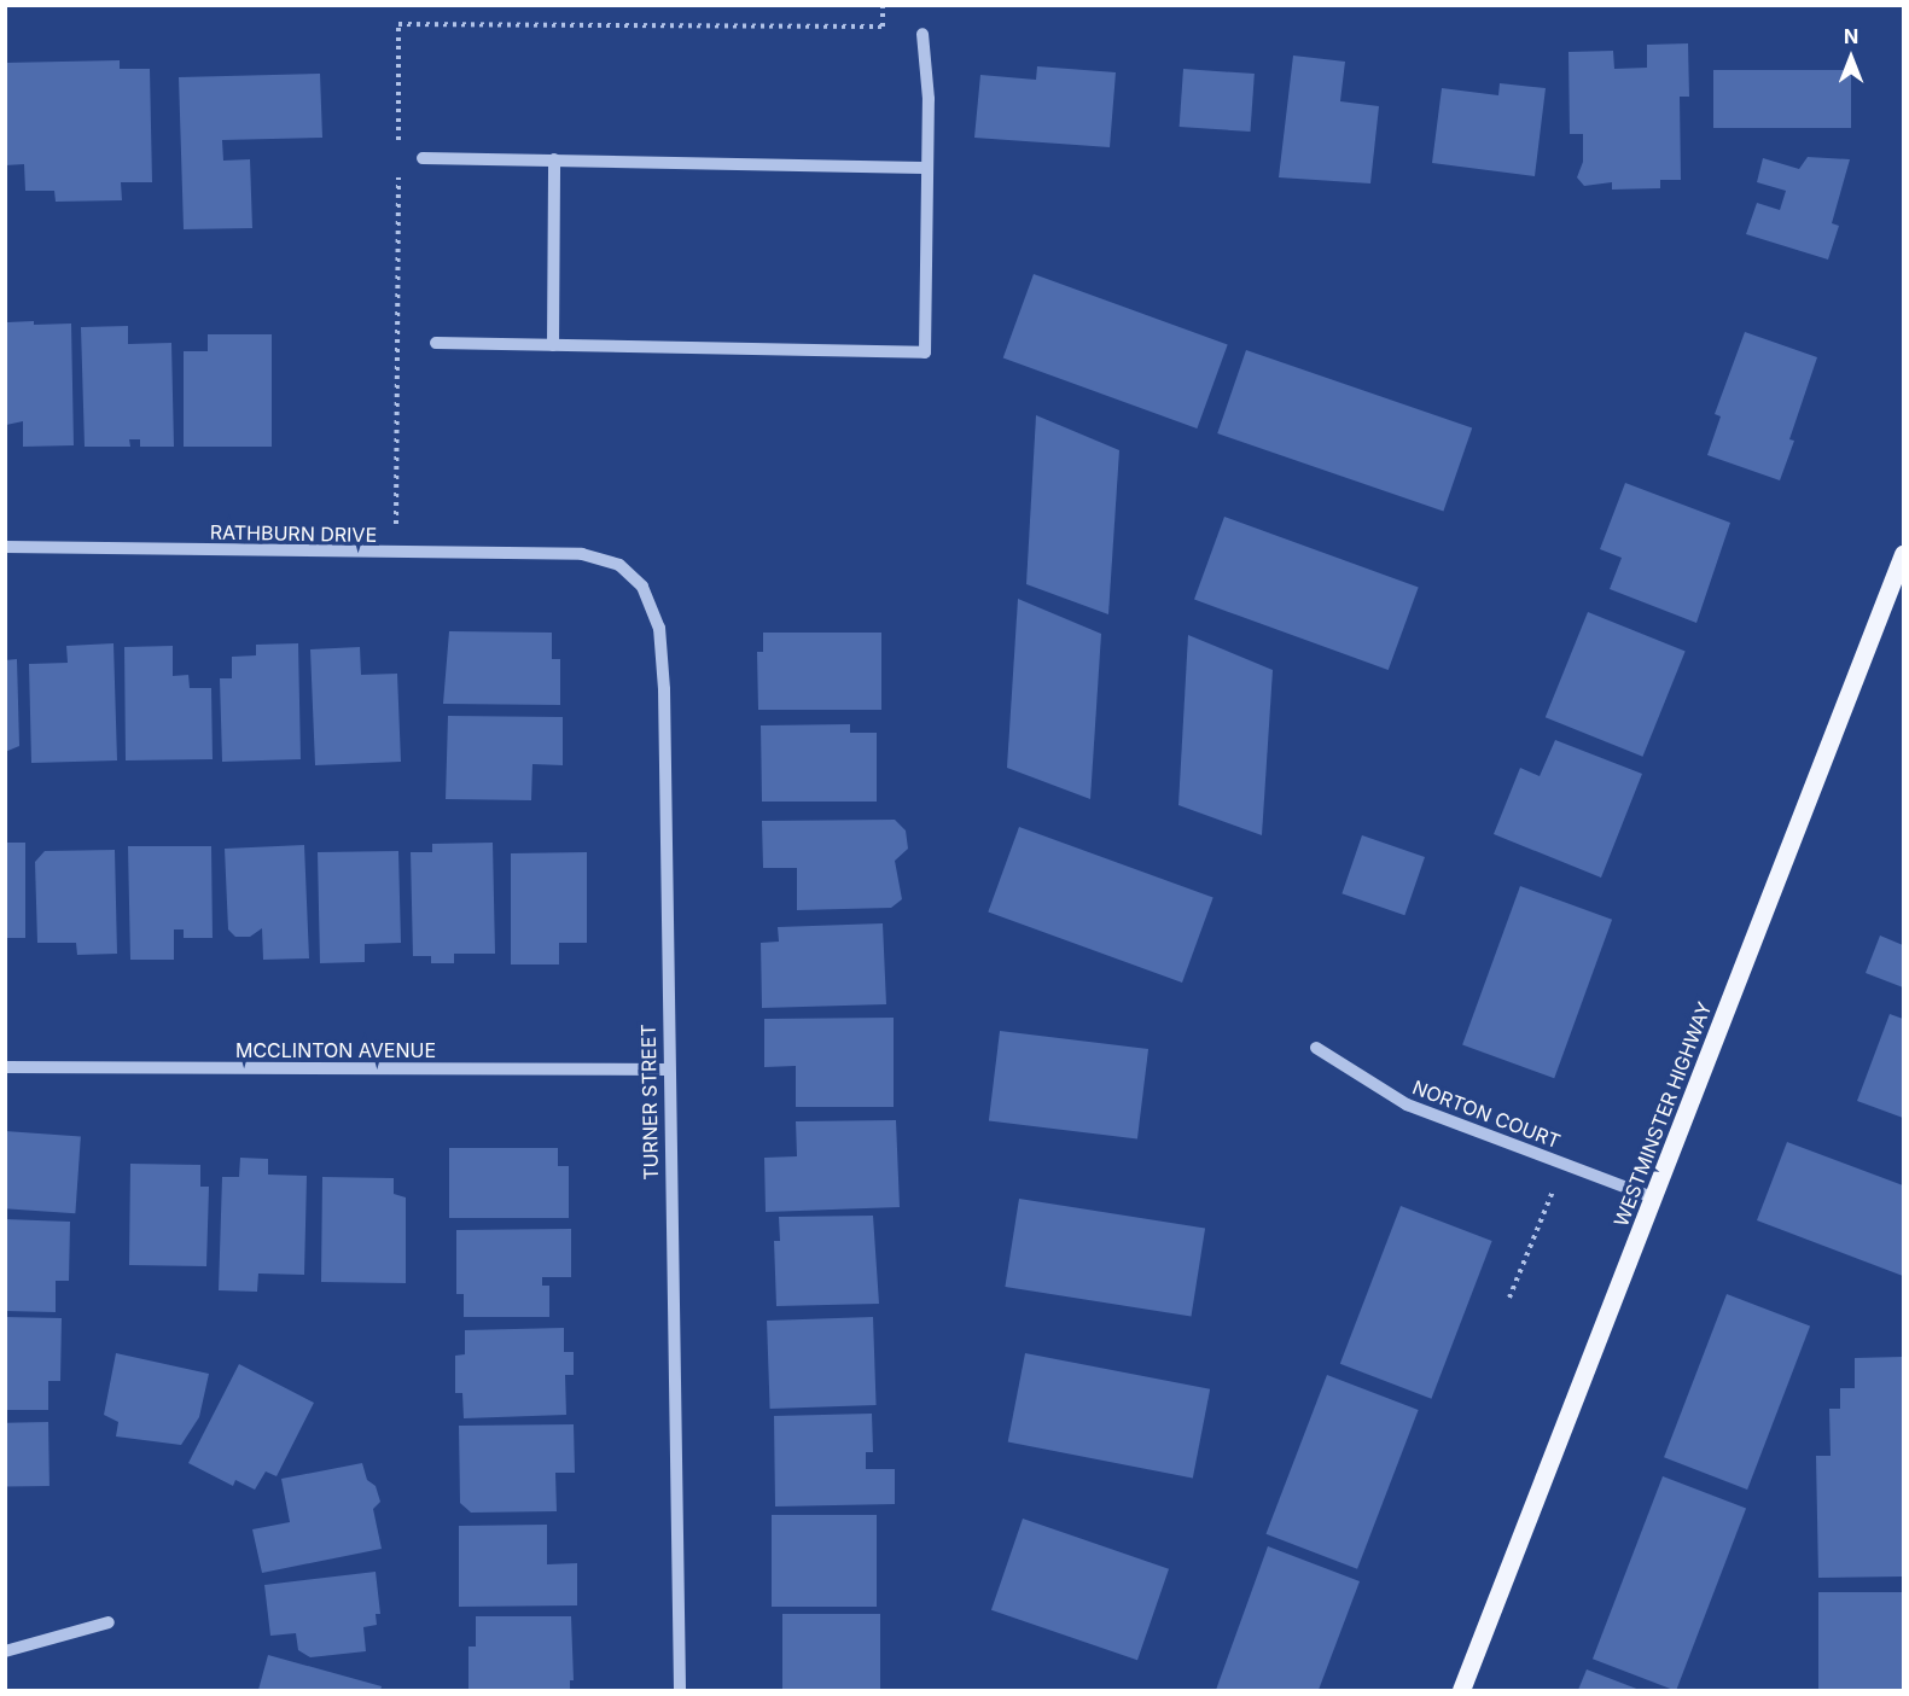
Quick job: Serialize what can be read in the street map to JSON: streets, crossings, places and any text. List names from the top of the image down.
{
  "streets": {
    "main road": ["WESTMINSTER HIGHWAY"],
    "street": [
      "RATHBURN DRIVE",
      "MCCLINTON AVENUE",
      "TURNER STREET",
      "NORTON COURT"
    ]
  },
  "crossings": [
    ["RATHBURN DRIVE", "TURNER STREET"],
    ["MCCLINTON AVENUE", "TURNER STREET"],
    ["NORTON COURT", "WESTMINSTER HIGHWAY"]
  ],
  "north": "top"
}
